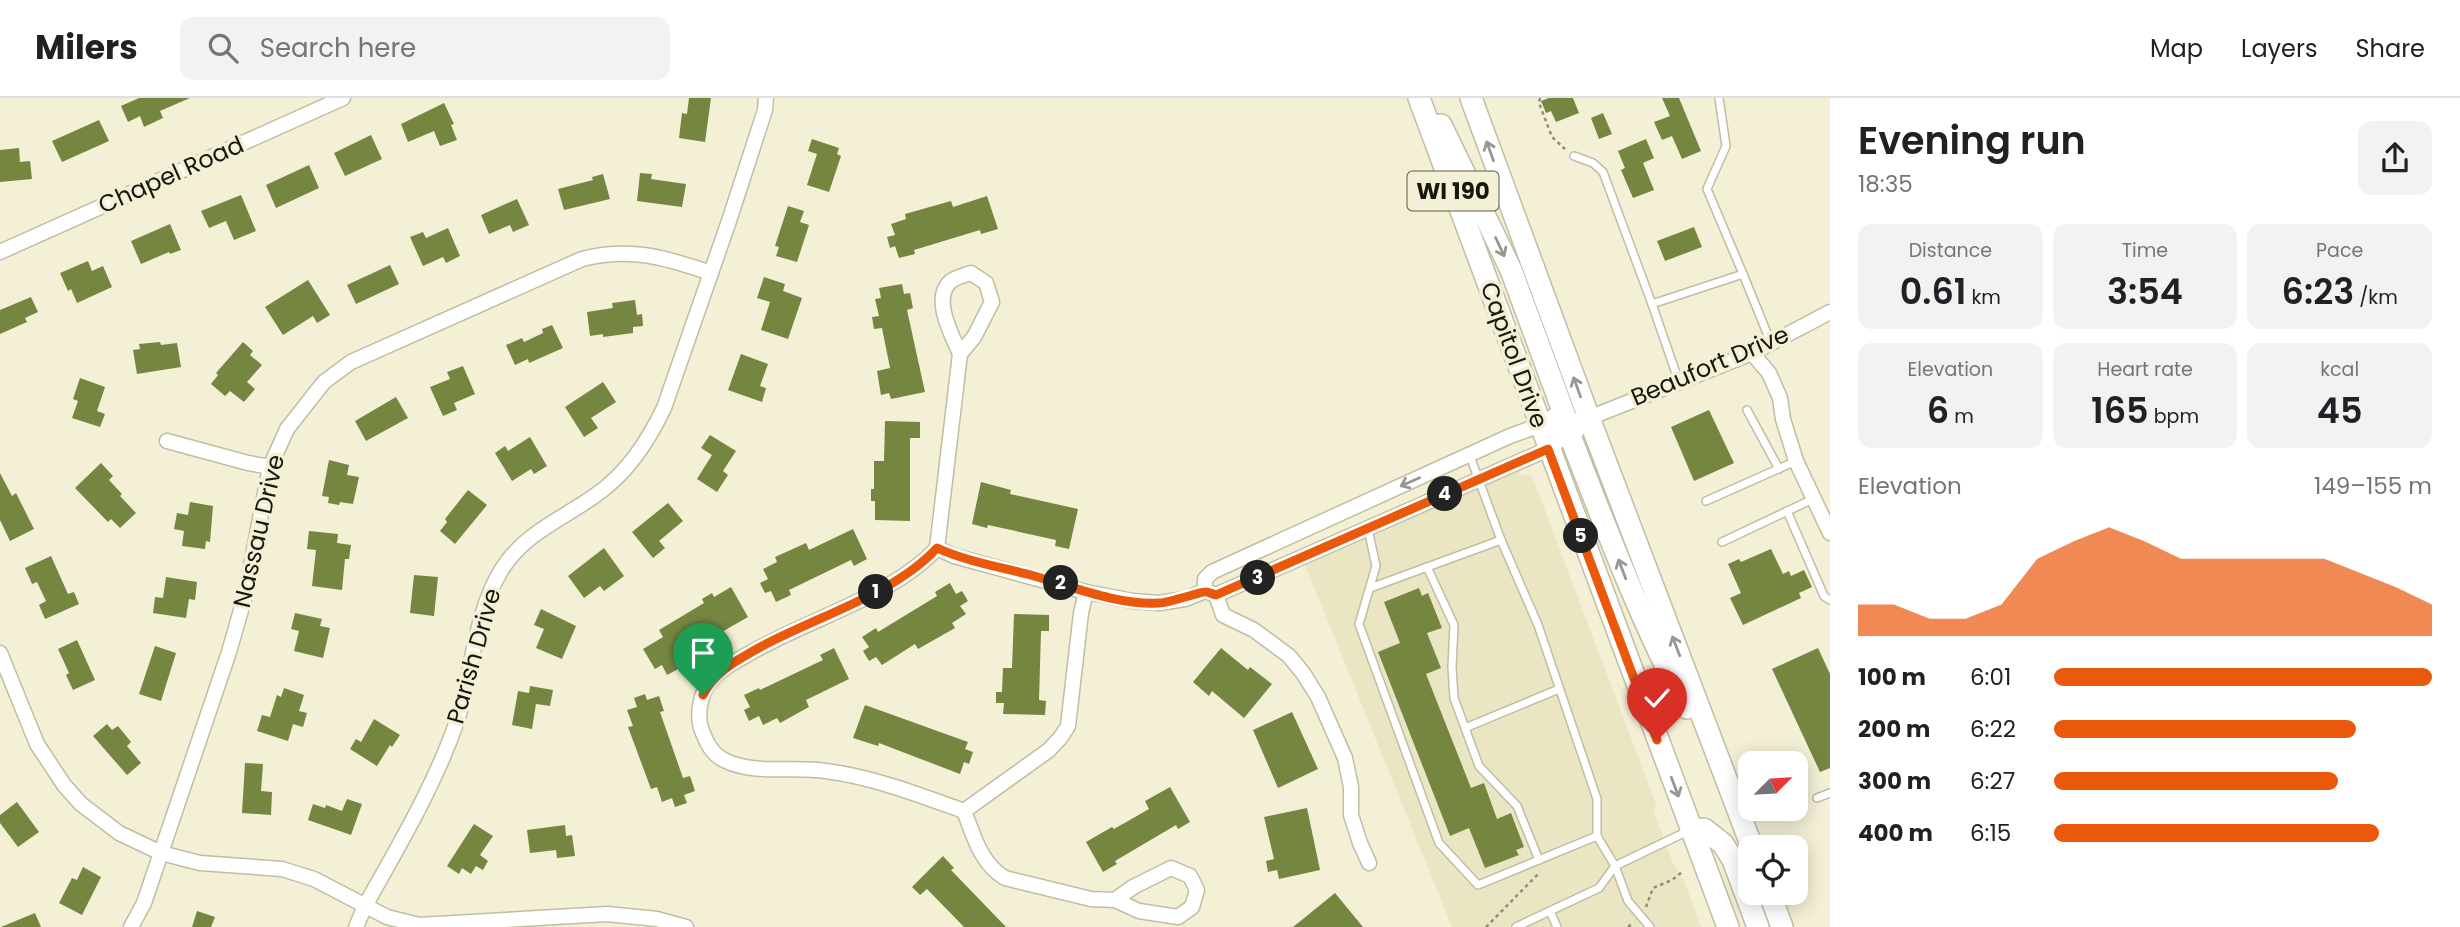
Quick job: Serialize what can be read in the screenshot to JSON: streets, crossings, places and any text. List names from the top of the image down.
{
  "streets": {
    "main road": ["WI 190", "Capitol Drive"],
    "street": [
      "Chapel Road",
      "Beaufort Drive",
      "Nassau Drive",
      "Parish Drive"
    ]
  },
  "crossings": [
    ["Capitol Drive", "Beaufort Drive"],
    ["Nassau Drive", "Parish Drive"]
  ],
  "north": "top right",
  "page": {
    "header": "Milers",
    "search": "Search here",
    "nav": ["Map", "Layers", "Share"],
    "heading": ["Evening run", "18:35"],
    "stats": [
      ["Distance", "0.61 km"],
      ["Time", "3:54"],
      ["Pace", "6:23 /km"],
      ["Elevation", "6 m"],
      ["Heart rate", "165 bpm"],
      ["kcal", "45"]
    ],
    "chart": ["Elevation", "149–155 m"],
    "pins": [
      "4",
      "5",
      "3",
      "2",
      "1"
    ],
    "list": [
      {
        "name": "100 m",
        "note": "6:01"
      },
      {
        "name": "200 m",
        "note": "6:22"
      },
      {
        "name": "300 m",
        "note": "6:27"
      },
      {
        "name": "400 m",
        "note": "6:15"
      }
    ]
  }
}
